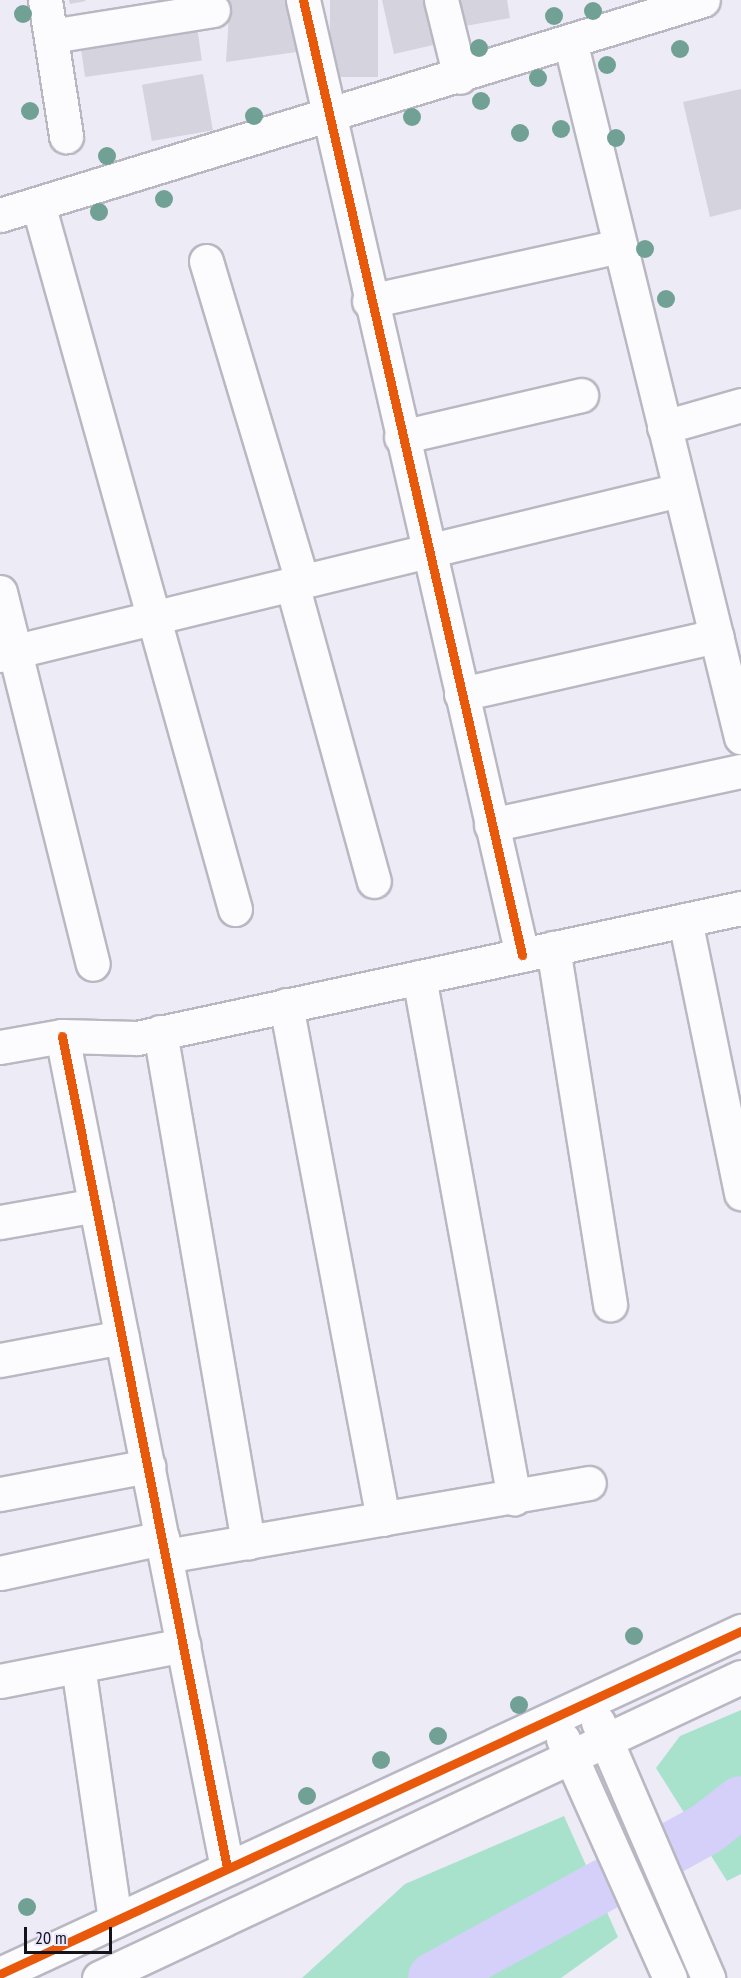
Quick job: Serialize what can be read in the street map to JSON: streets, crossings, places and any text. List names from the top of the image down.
{
  "scale_bar": "20 m"
}
